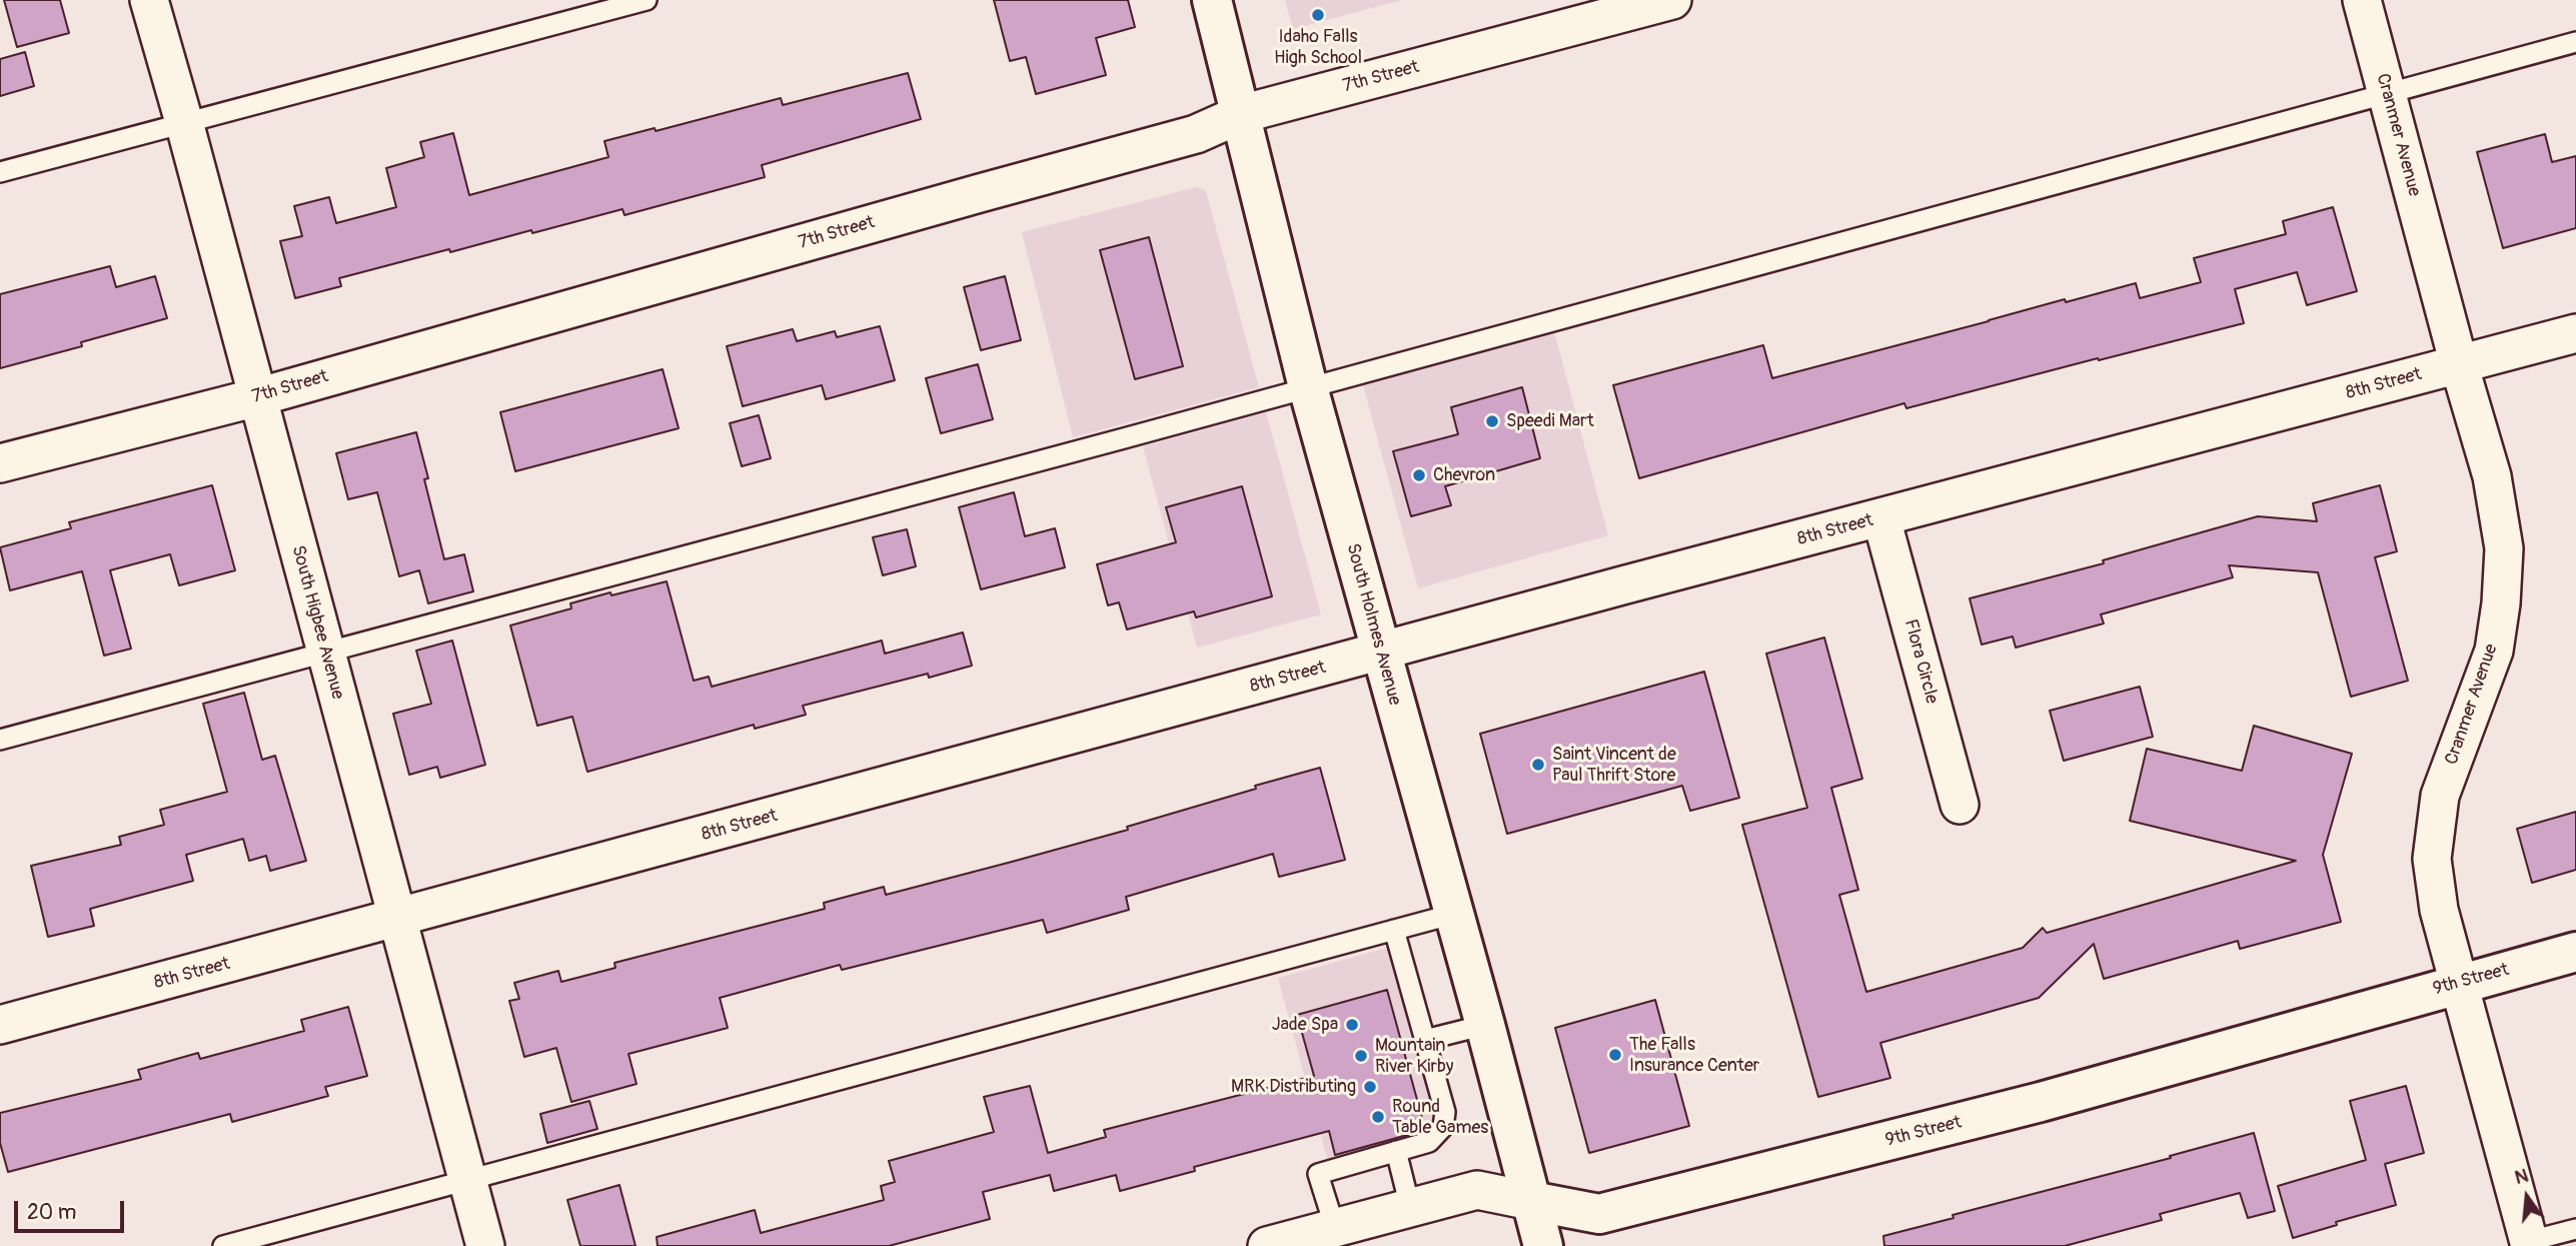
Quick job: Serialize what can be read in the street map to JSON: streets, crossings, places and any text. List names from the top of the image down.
{
  "streets": {
    "main road": ["South Holmes Avenue", "9th Street"],
    "street": [
      "7th Street",
      "Cranmer Avenue",
      "8th Street",
      "South Higbee Avenue",
      "Flora Circle"
    ]
  },
  "crossings": [
    ["7th Street", "South Higbee Avenue"],
    ["7th Street", "South Holmes Avenue"],
    ["Cranmer Avenue", "8th Street"],
    ["Cranmer Avenue", "9th Street"],
    ["8th Street", "South Higbee Avenue"],
    ["8th Street", "South Holmes Avenue"],
    ["8th Street", "Flora Circle"],
    ["South Holmes Avenue", "9th Street"]
  ],
  "places": [
    "Idaho Falls High School",
    "Speedi Mart",
    "Chevron",
    "Saint Vincent de Paul Thrift Store",
    "Jade Spa",
    "The Falls Insurance Center",
    "Mountain River Kirby",
    "MRK Distributing",
    "Round Table Games"
  ],
  "scale_bar": "20 m",
  "north": "top"
}
